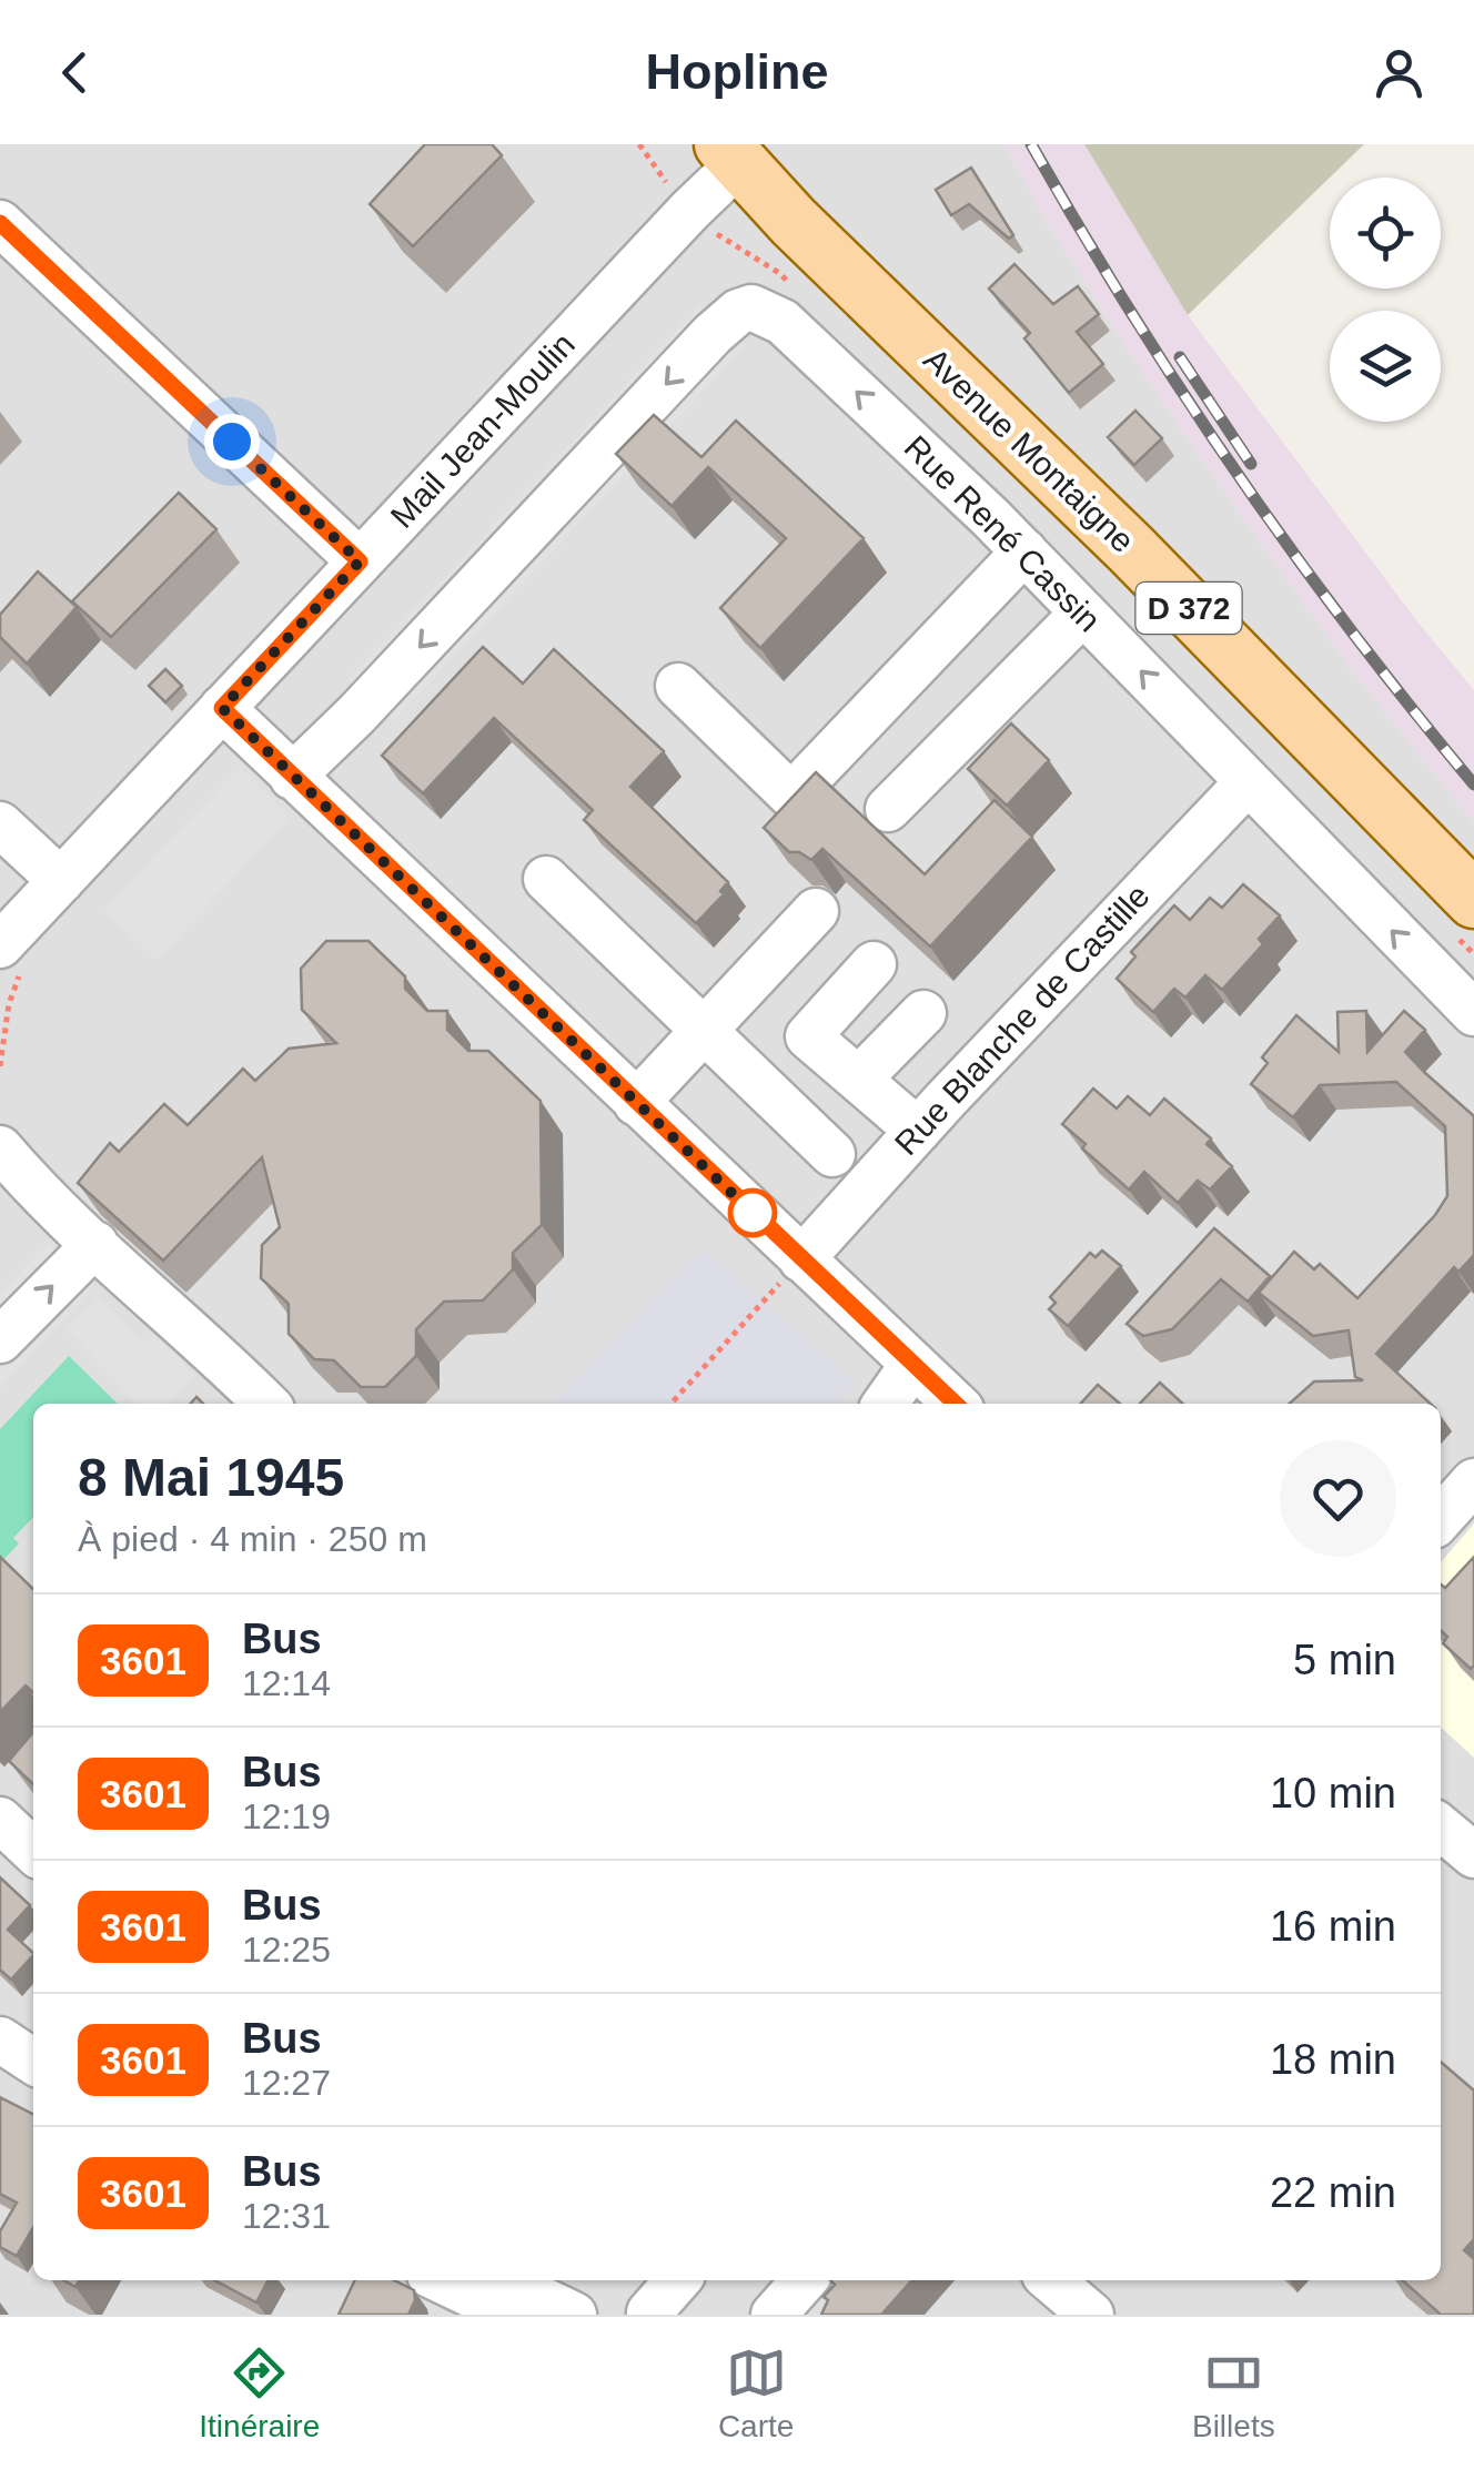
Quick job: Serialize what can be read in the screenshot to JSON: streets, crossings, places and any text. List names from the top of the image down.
{
  "streets": {
    "main road": ["Avenue Montaigne", "D 372"],
    "street": ["Mail Jean-Moulin", "Rue René Cassin", "Rue Blanche de Castille"]
  },
  "crossings": [
    ["Mail Jean-Moulin", "Avenue Montaigne"],
    ["Rue René Cassin", "Rue Blanche de Castille"]
  ],
  "lines": ["bus line 3601"],
  "page": {
    "header": "Hopline",
    "heading": ["8 Mai 1945", "À pied · 4 min · 250 m"],
    "list": [
      {
        "mark": "3601",
        "name": "Bus",
        "note": "12:14",
        "value": "5 min"
      },
      {
        "mark": "3601",
        "name": "Bus",
        "note": "12:19",
        "value": "10 min"
      },
      {
        "mark": "3601",
        "name": "Bus",
        "note": "12:25",
        "value": "16 min"
      },
      {
        "mark": "3601",
        "name": "Bus",
        "note": "12:27",
        "value": "18 min"
      },
      {
        "mark": "3601",
        "name": "Bus",
        "note": "12:31",
        "value": "22 min"
      }
    ],
    "tabs": ["Itinéraire", "Carte", "Billets"]
  }
}
